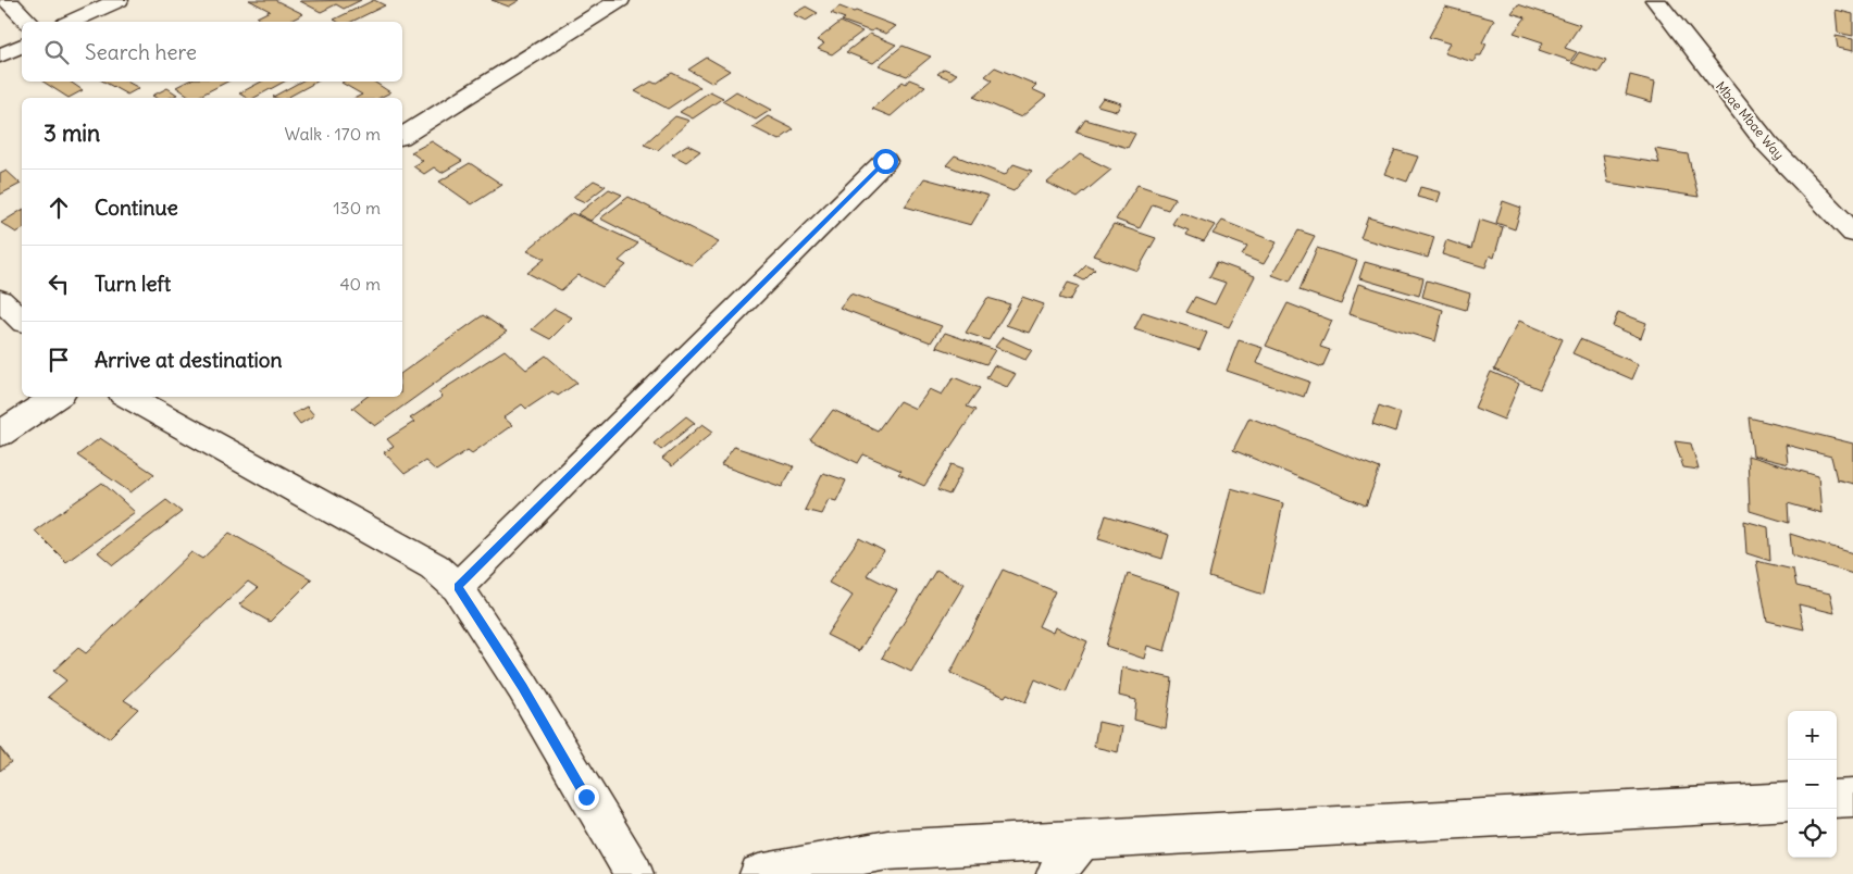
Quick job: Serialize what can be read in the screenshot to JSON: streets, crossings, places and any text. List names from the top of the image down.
{
  "streets": {
    "street": ["Mbae Mbae Way"]
  },
  "page": {
    "search": "Search here",
    "heading": ["3 min", "Walk · 170 m"],
    "list": [
      ["Continue", "130 m"],
      ["Turn left", "40 m"],
      "Arrive at destination"
    ],
    "map_buttons": ["+", "−"]
  }
}
